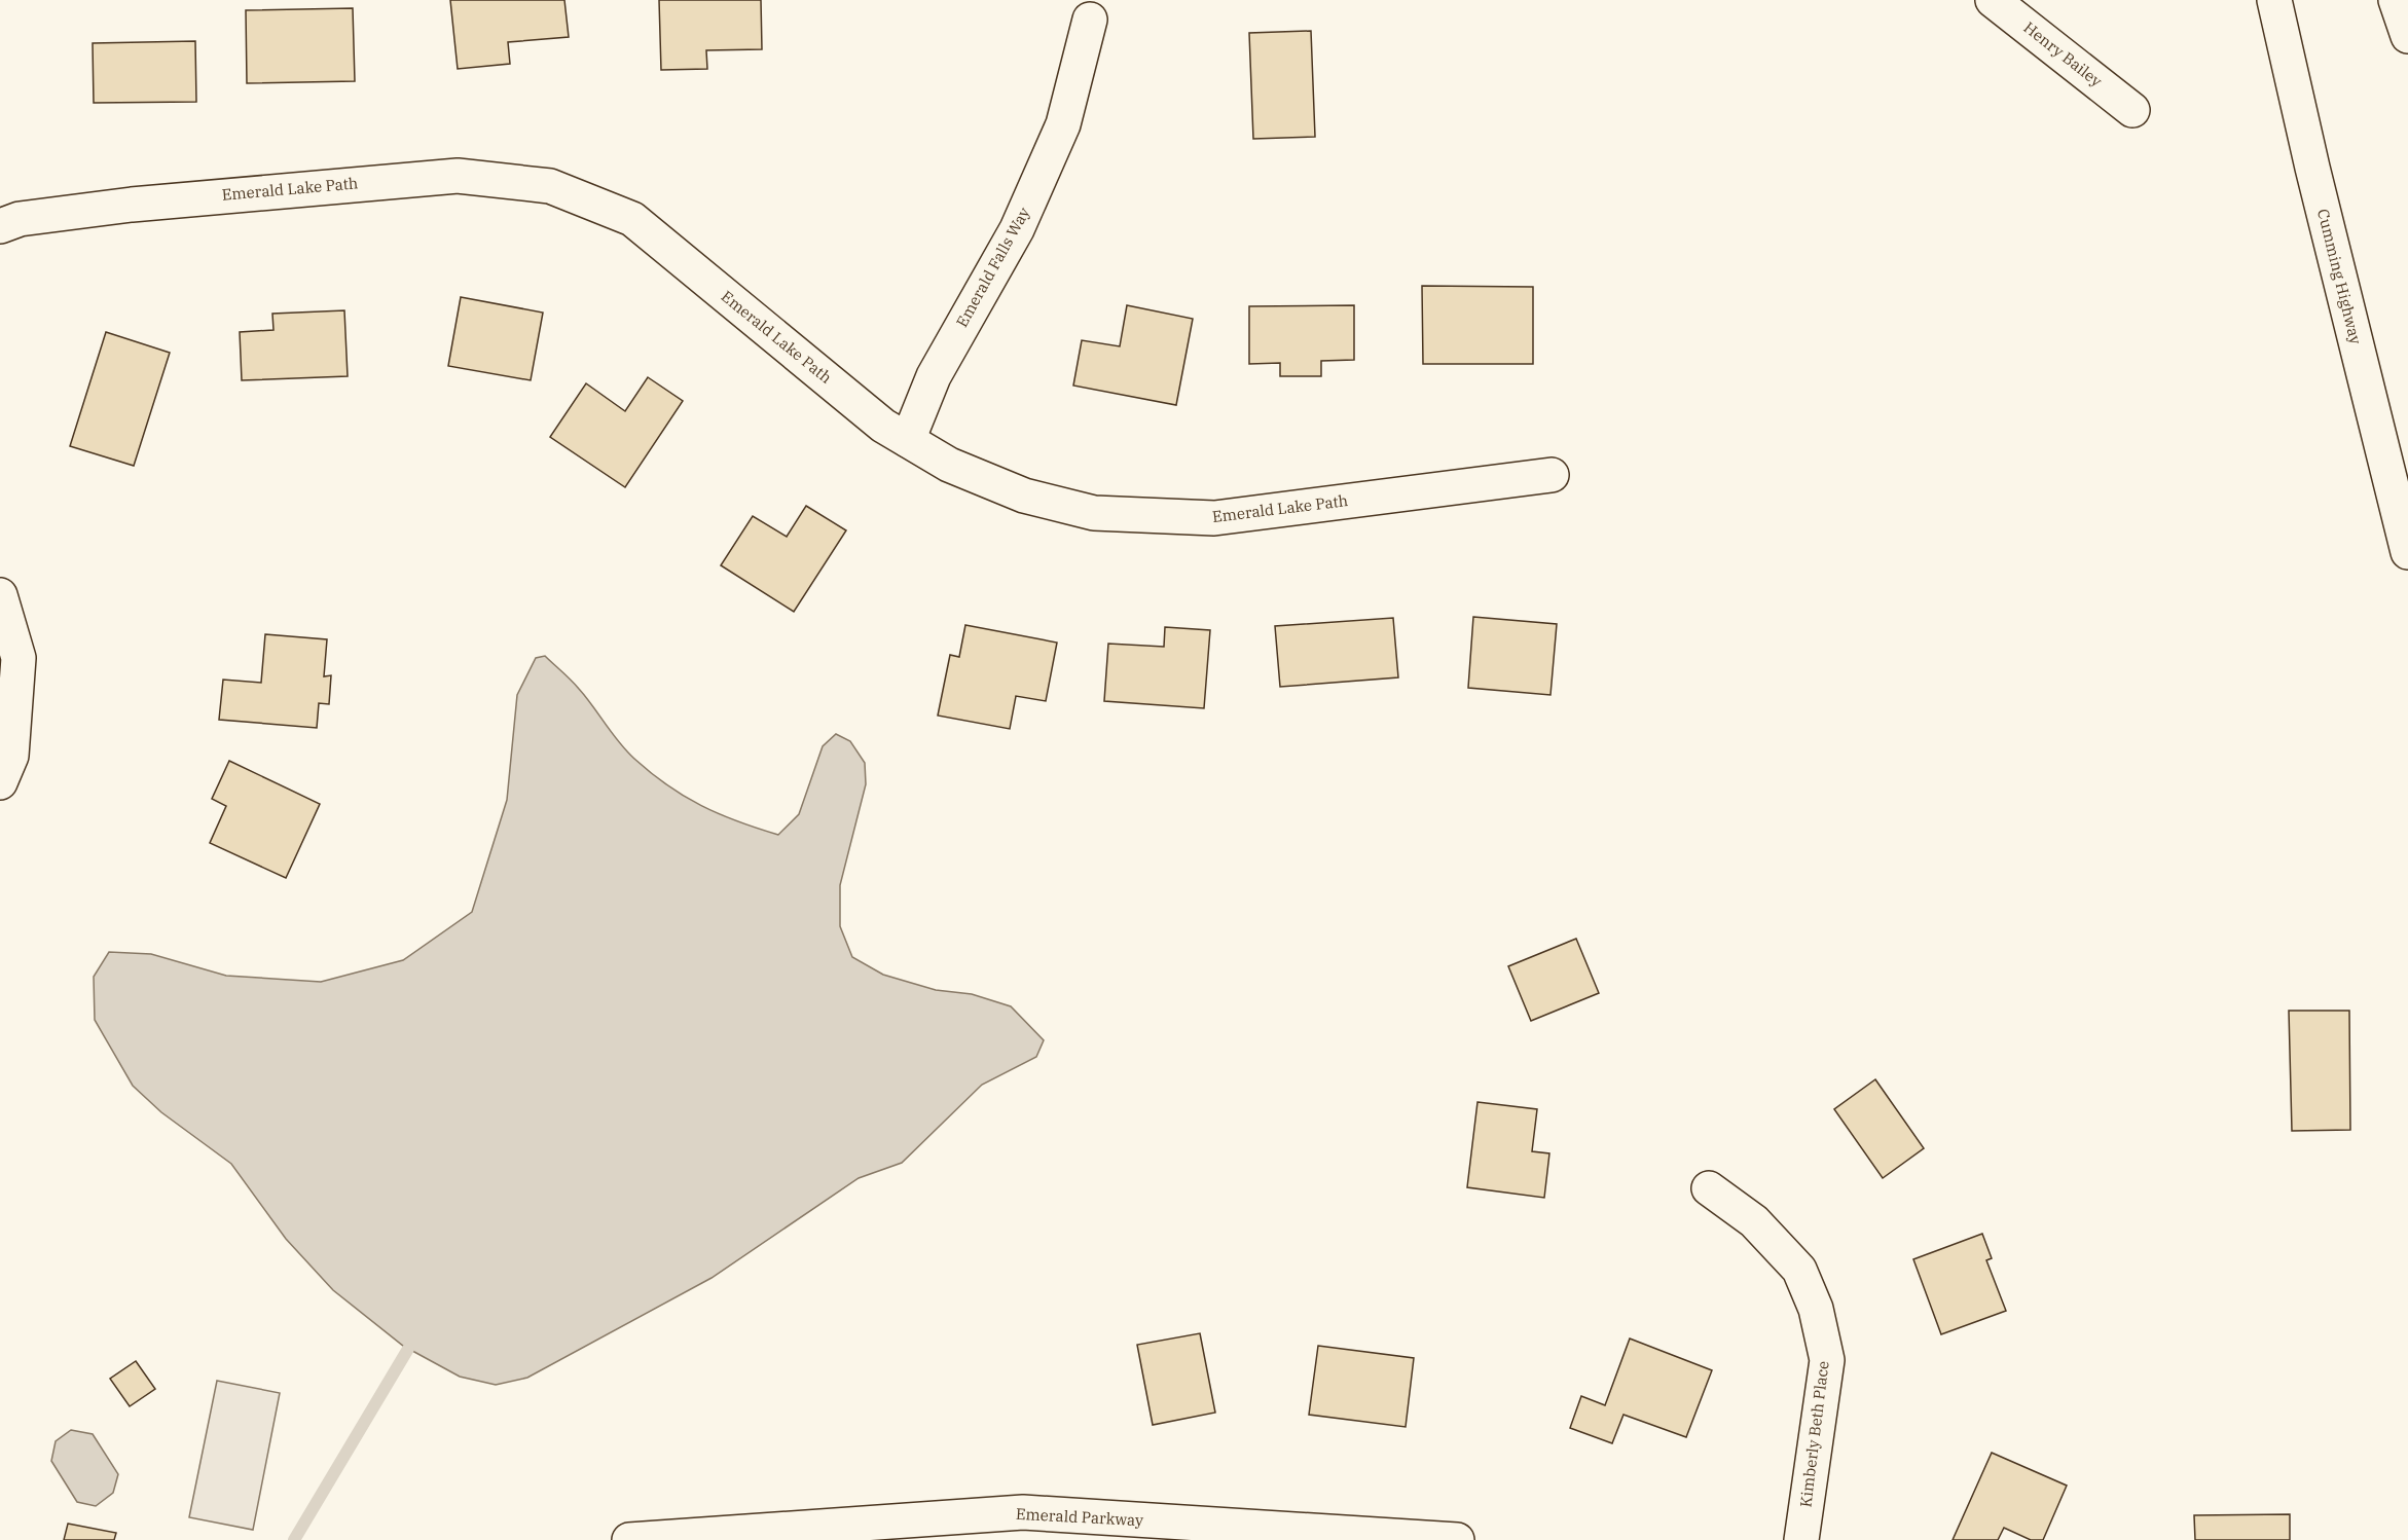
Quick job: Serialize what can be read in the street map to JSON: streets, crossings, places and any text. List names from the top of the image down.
{
  "streets": {
    "main road": [
      "Henry Bailey",
      "Emerald Lake Path",
      "Emerald Falls Way",
      "Cumming Highway",
      "Kimberly Beth Place",
      "Emerald Parkway"
    ]
  },
  "crossings": [
    ["Emerald Lake Path", "Emerald Falls Way"]
  ]
}
